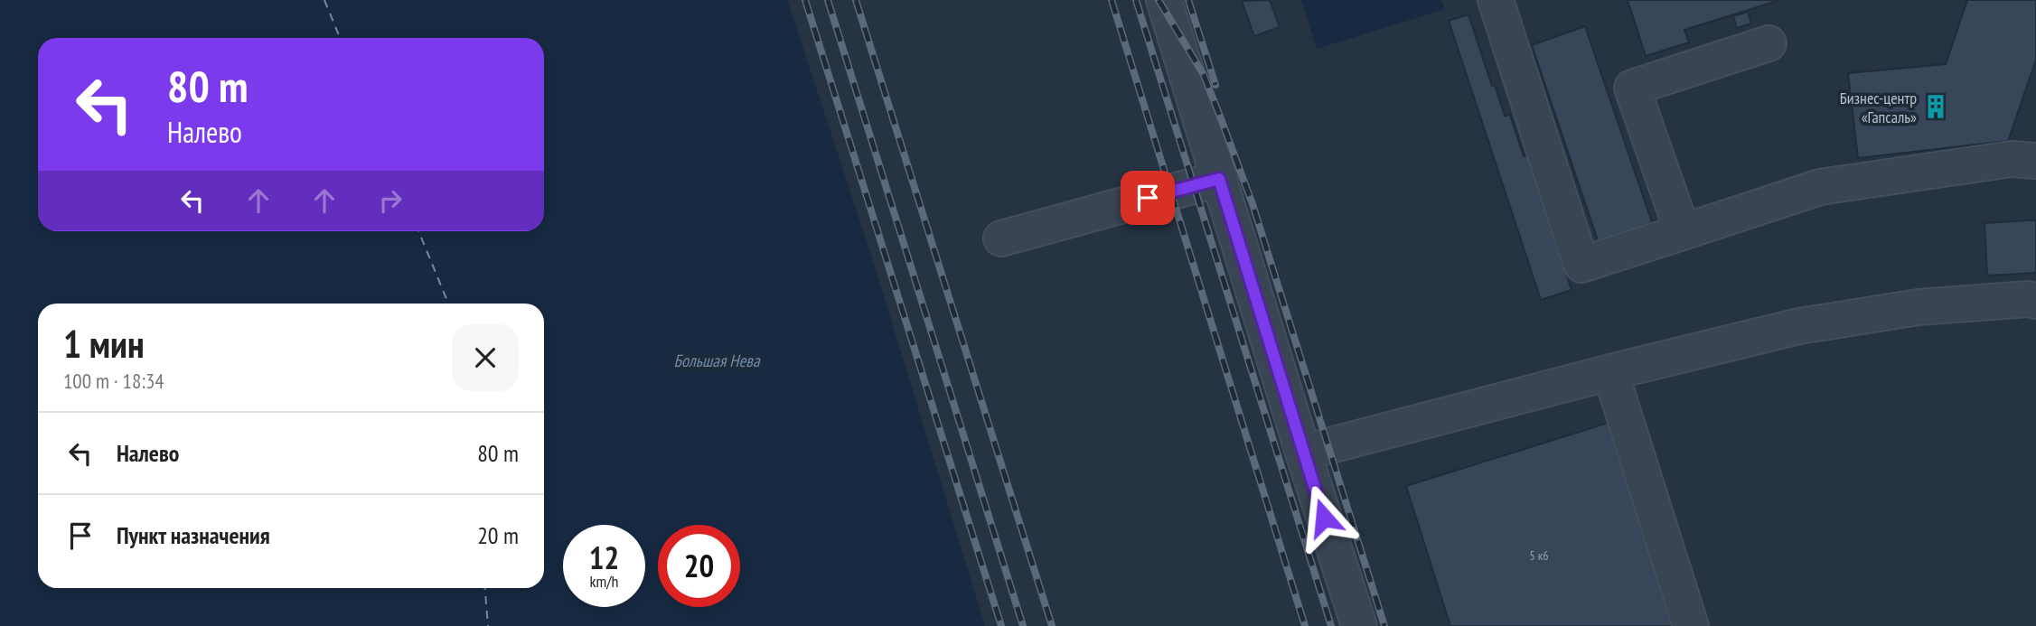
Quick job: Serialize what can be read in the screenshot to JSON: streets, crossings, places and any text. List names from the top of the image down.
{
  "water": ["Большая Нева"],
  "places": {
    "building": ["Бизнес-центр «Гапсаль»"]
  },
  "house_numbers": ["5 к6"],
  "page": {
    "turn": ["80 m", "Налево"],
    "heading": ["1 мин", "100 m · 18:34"],
    "list": [
      {
        "name": "Налево",
        "value": "80 m"
      },
      {
        "name": "Пункт назначения",
        "value": "20 m"
      }
    ],
    "speed": "12 km/h",
    "limit": "20"
  }
}
